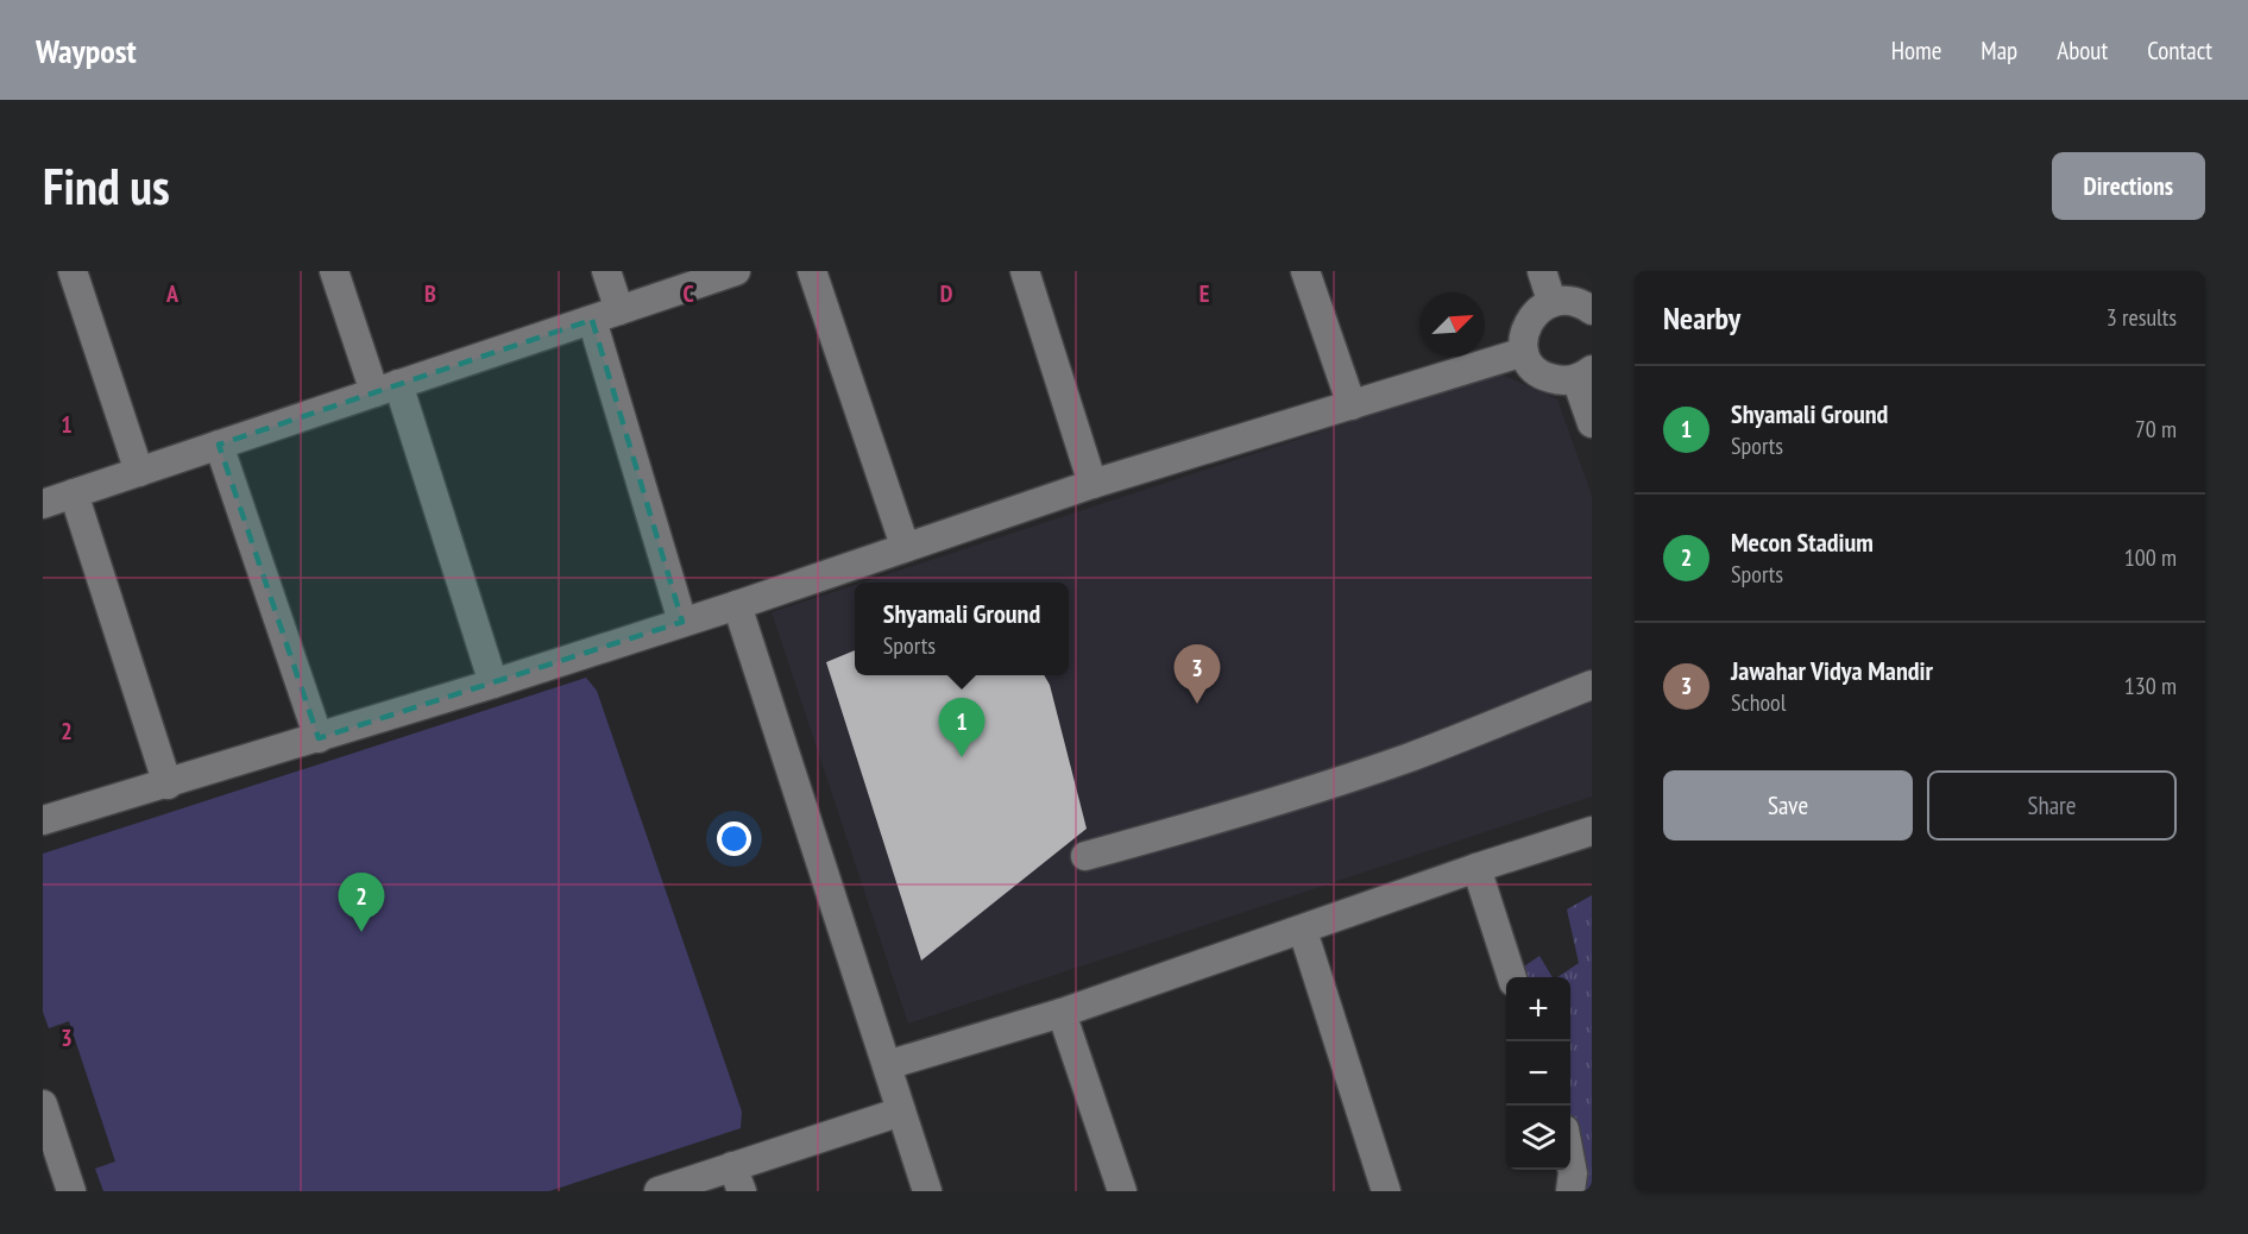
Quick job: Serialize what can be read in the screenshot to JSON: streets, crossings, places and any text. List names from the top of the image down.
{
  "north": "top right",
  "page": {
    "header": "Waypost",
    "nav": [
      "Home",
      "Map",
      "About",
      "Contact"
    ],
    "buttons": [
      "Directions",
      ["Save", "Share"]
    ],
    "title": "Find us",
    "heading": ["Nearby", "3 results"],
    "list": [
      {
        "mark": "1",
        "name": "Shyamali Ground",
        "note": "Sports",
        "value": "70 m"
      },
      {
        "mark": "2",
        "name": "Mecon Stadium",
        "note": "Sports",
        "value": "100 m"
      },
      {
        "mark": "3",
        "name": "Jawahar Vidya Mandir",
        "note": "School",
        "value": "130 m"
      }
    ],
    "popup": ["Shyamali Ground", "Sports"],
    "pins": ["3", "1", "2"],
    "map_buttons": ["+", "−"]
  },
  "grid": {
    "columns": [
      "A",
      "B",
      "C",
      "D",
      "E"
    ],
    "rows": ["1", "2", "3"]
  }
}
